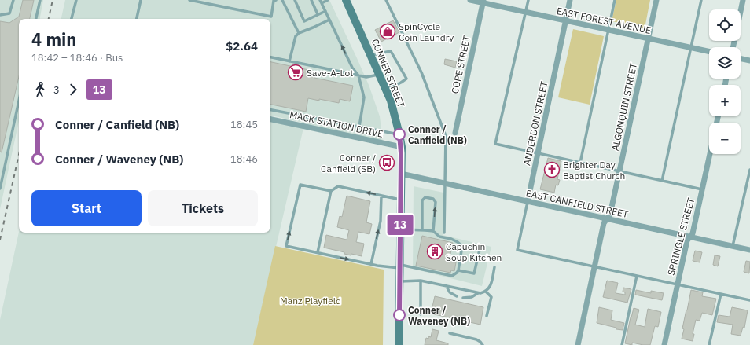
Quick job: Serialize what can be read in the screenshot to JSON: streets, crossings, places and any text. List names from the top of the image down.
{
  "streets": {
    "main road": ["CONNER STREET"],
    "street": [
      "EAST FOREST AVENUE",
      "COPE STREET",
      "ALGONQUIN STREET",
      "ANDERDON STREET",
      "MACK STATION DRIVE",
      "EAST CANFIELD STREET",
      "SPRINGLE STREET"
    ]
  },
  "crossings": [
    ["EAST FOREST AVENUE", "COPE STREET"],
    ["EAST FOREST AVENUE", "ALGONQUIN STREET"],
    ["EAST FOREST AVENUE", "ANDERDON STREET"],
    ["CONNER STREET", "MACK STATION DRIVE"],
    ["CONNER STREET", "EAST CANFIELD STREET"],
    ["ALGONQUIN STREET", "ANDERDON STREET"],
    ["ALGONQUIN STREET", "EAST CANFIELD STREET"],
    ["ANDERDON STREET", "EAST CANFIELD STREET"],
    ["EAST CANFIELD STREET", "SPRINGLE STREET"]
  ],
  "parks": ["Manz Playfield"],
  "places": {
    "shop": ["SpinCycle Coin Laundry"],
    "supermarket": ["Save-A-Lot"],
    "other": ["Conner / Canfield (NB)", "Conner / Waveney (NB)"],
    "bus stop": ["Conner / Canfield (SB)"],
    "church": ["Brighter Day Baptist Church"],
    "building": ["Capuchin Soup Kitchen"]
  },
  "lines": ["bus line 13"],
  "page": {
    "on_map": "13",
    "map_buttons": ["+", "−"],
    "heading": ["4 min", "18:42 – 18:46 · Bus", "$2.64"],
    "legs": ["3", "13"],
    "list": [
      {
        "name": "Conner / Canfield (NB)",
        "value": "18:45"
      },
      {
        "name": "Conner / Waveney (NB)",
        "value": "18:46"
      }
    ],
    "buttons": ["Start", "Tickets"]
  }
}
